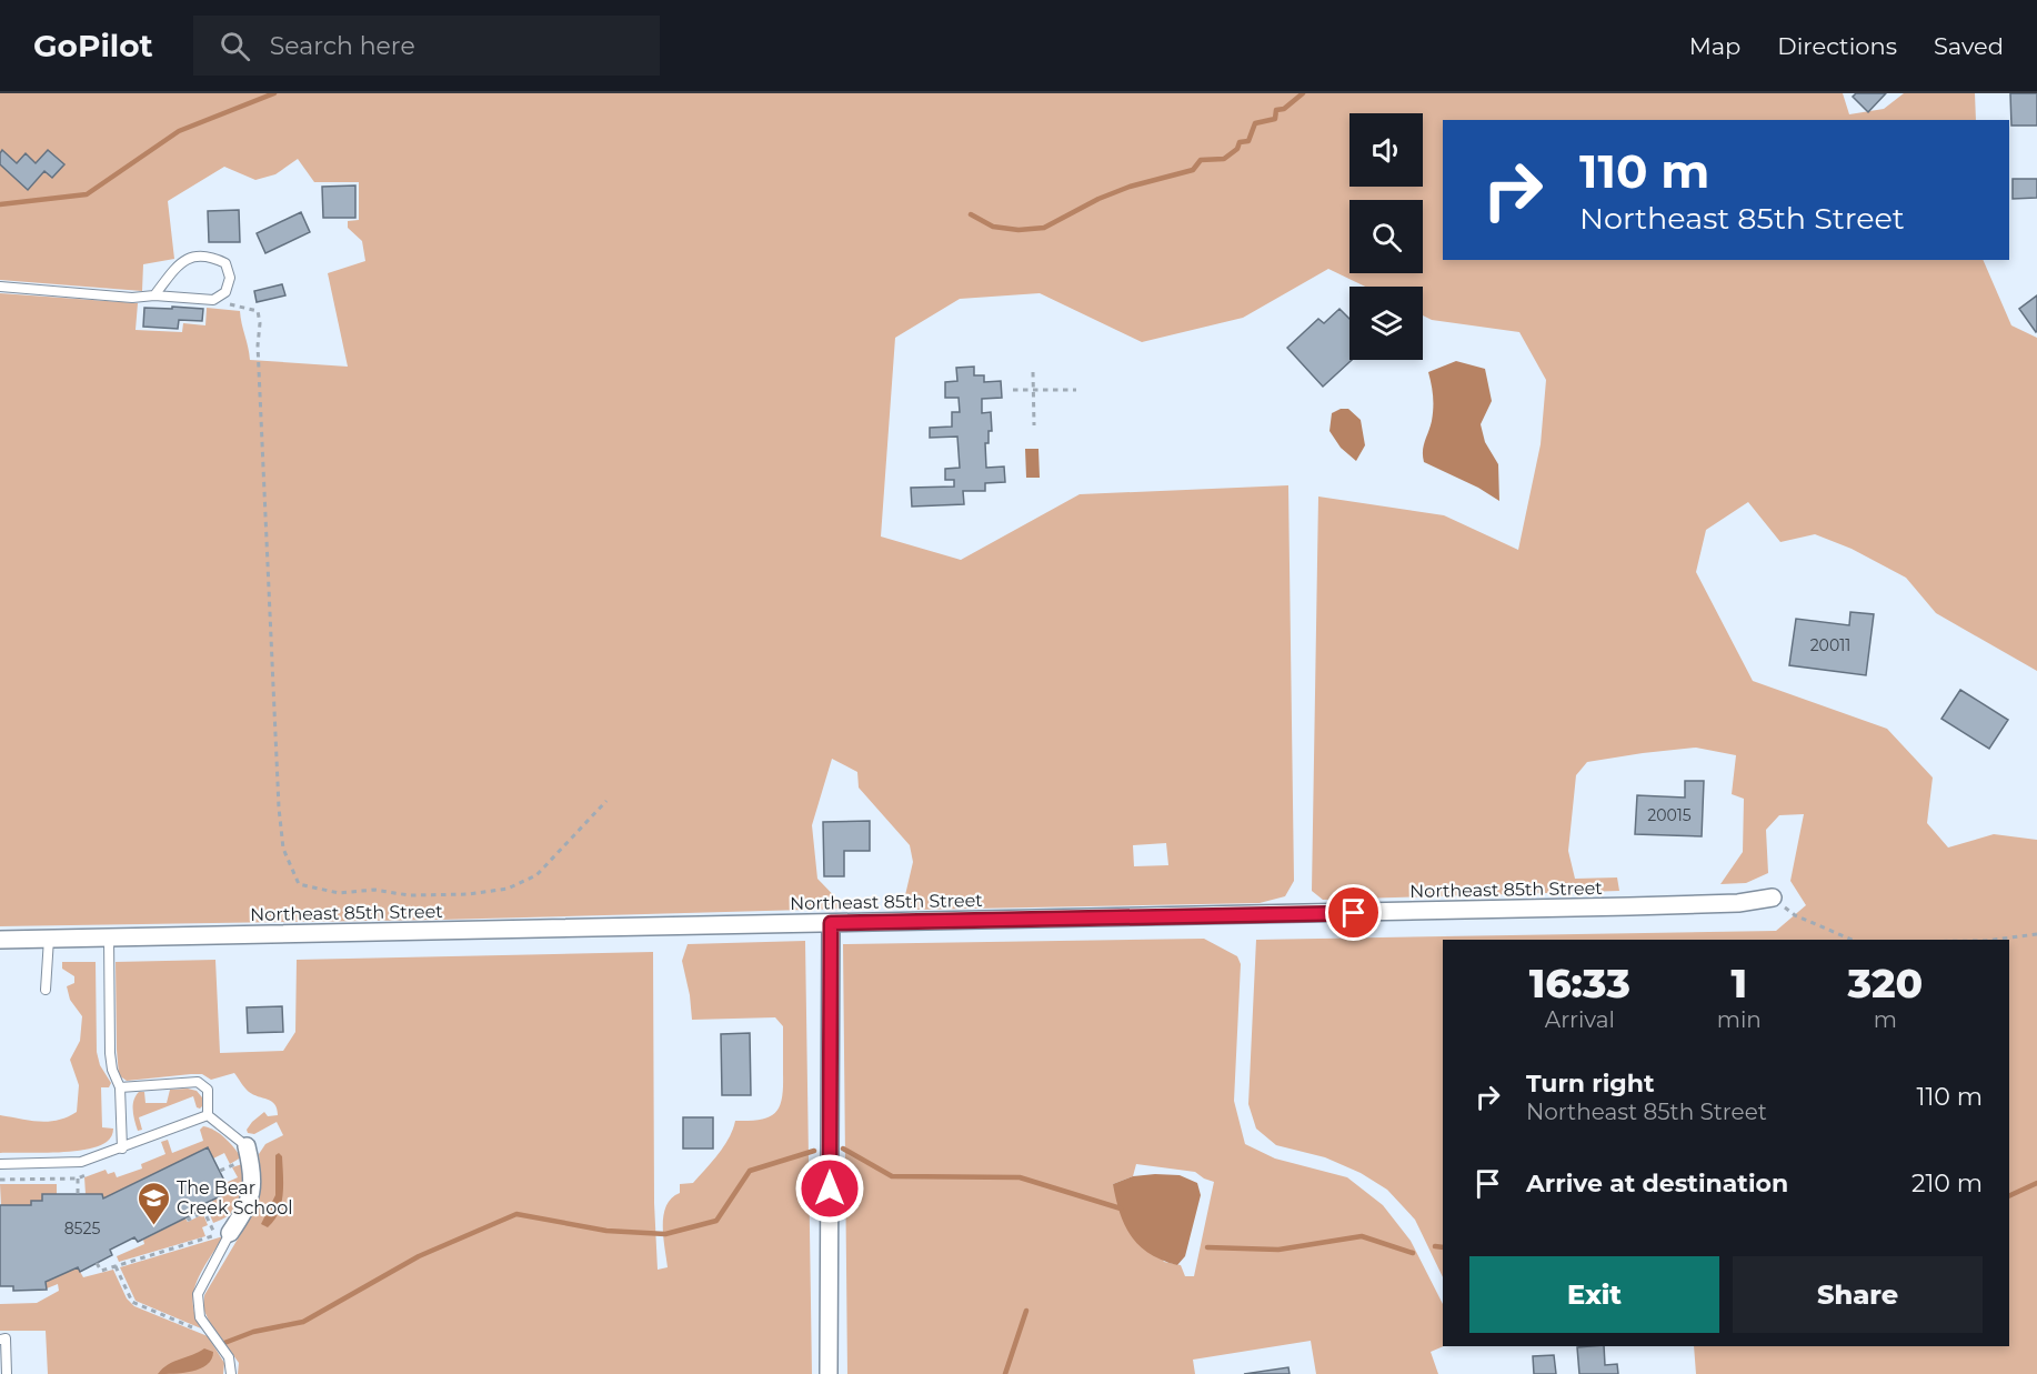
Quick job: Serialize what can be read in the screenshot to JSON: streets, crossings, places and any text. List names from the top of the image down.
{
  "streets": {
    "street": ["Northeast 85th Street"]
  },
  "places": {
    "school or university": ["The Bear Creek School"]
  },
  "house_numbers": ["20011", "20015", "8525"],
  "page": {
    "header": "GoPilot",
    "search": "Search here",
    "nav": ["Map", "Directions", "Saved"],
    "turn": ["110 m", "Northeast 85th Street"],
    "eta": [
      "16:33",
      "Arrival",
      "1",
      "min",
      "320",
      "m"
    ],
    "list": [
      {
        "name": "Turn right",
        "note": "Northeast 85th Street",
        "value": "110 m"
      },
      {
        "name": "Arrive at destination",
        "value": "210 m"
      }
    ],
    "buttons": ["Exit", "Share"]
  }
}
